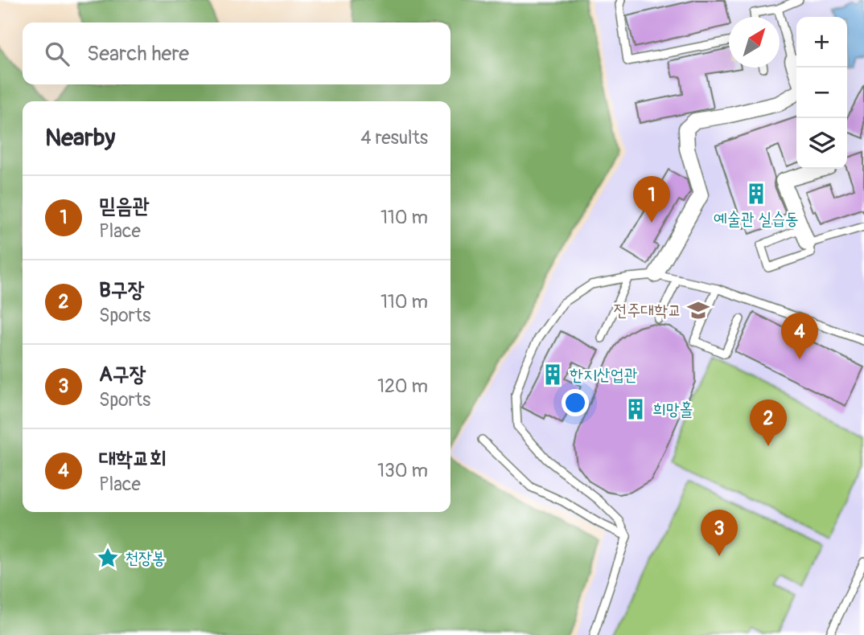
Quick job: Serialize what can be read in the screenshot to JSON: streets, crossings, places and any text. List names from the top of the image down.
{
  "places": {
    "building": ["예술관 실습동", "한지산업관", "희망홀"],
    "school or university": ["전주대학교"],
    "place": ["천장봉"]
  },
  "north": "top right",
  "page": {
    "map_buttons": ["+", "−"],
    "search": "Search here",
    "heading": ["Nearby", "4 results"],
    "list": [
      {
        "mark": "1",
        "name": "믿음관",
        "note": "Place",
        "value": "110 m"
      },
      {
        "mark": "2",
        "name": "B구장",
        "note": "Sports",
        "value": "110 m"
      },
      {
        "mark": "3",
        "name": "A구장",
        "note": "Sports",
        "value": "120 m"
      },
      {
        "mark": "4",
        "name": "대학교회",
        "note": "Place",
        "value": "130 m"
      }
    ],
    "pins": [
      "1",
      "4",
      "2",
      "3"
    ]
  }
}
